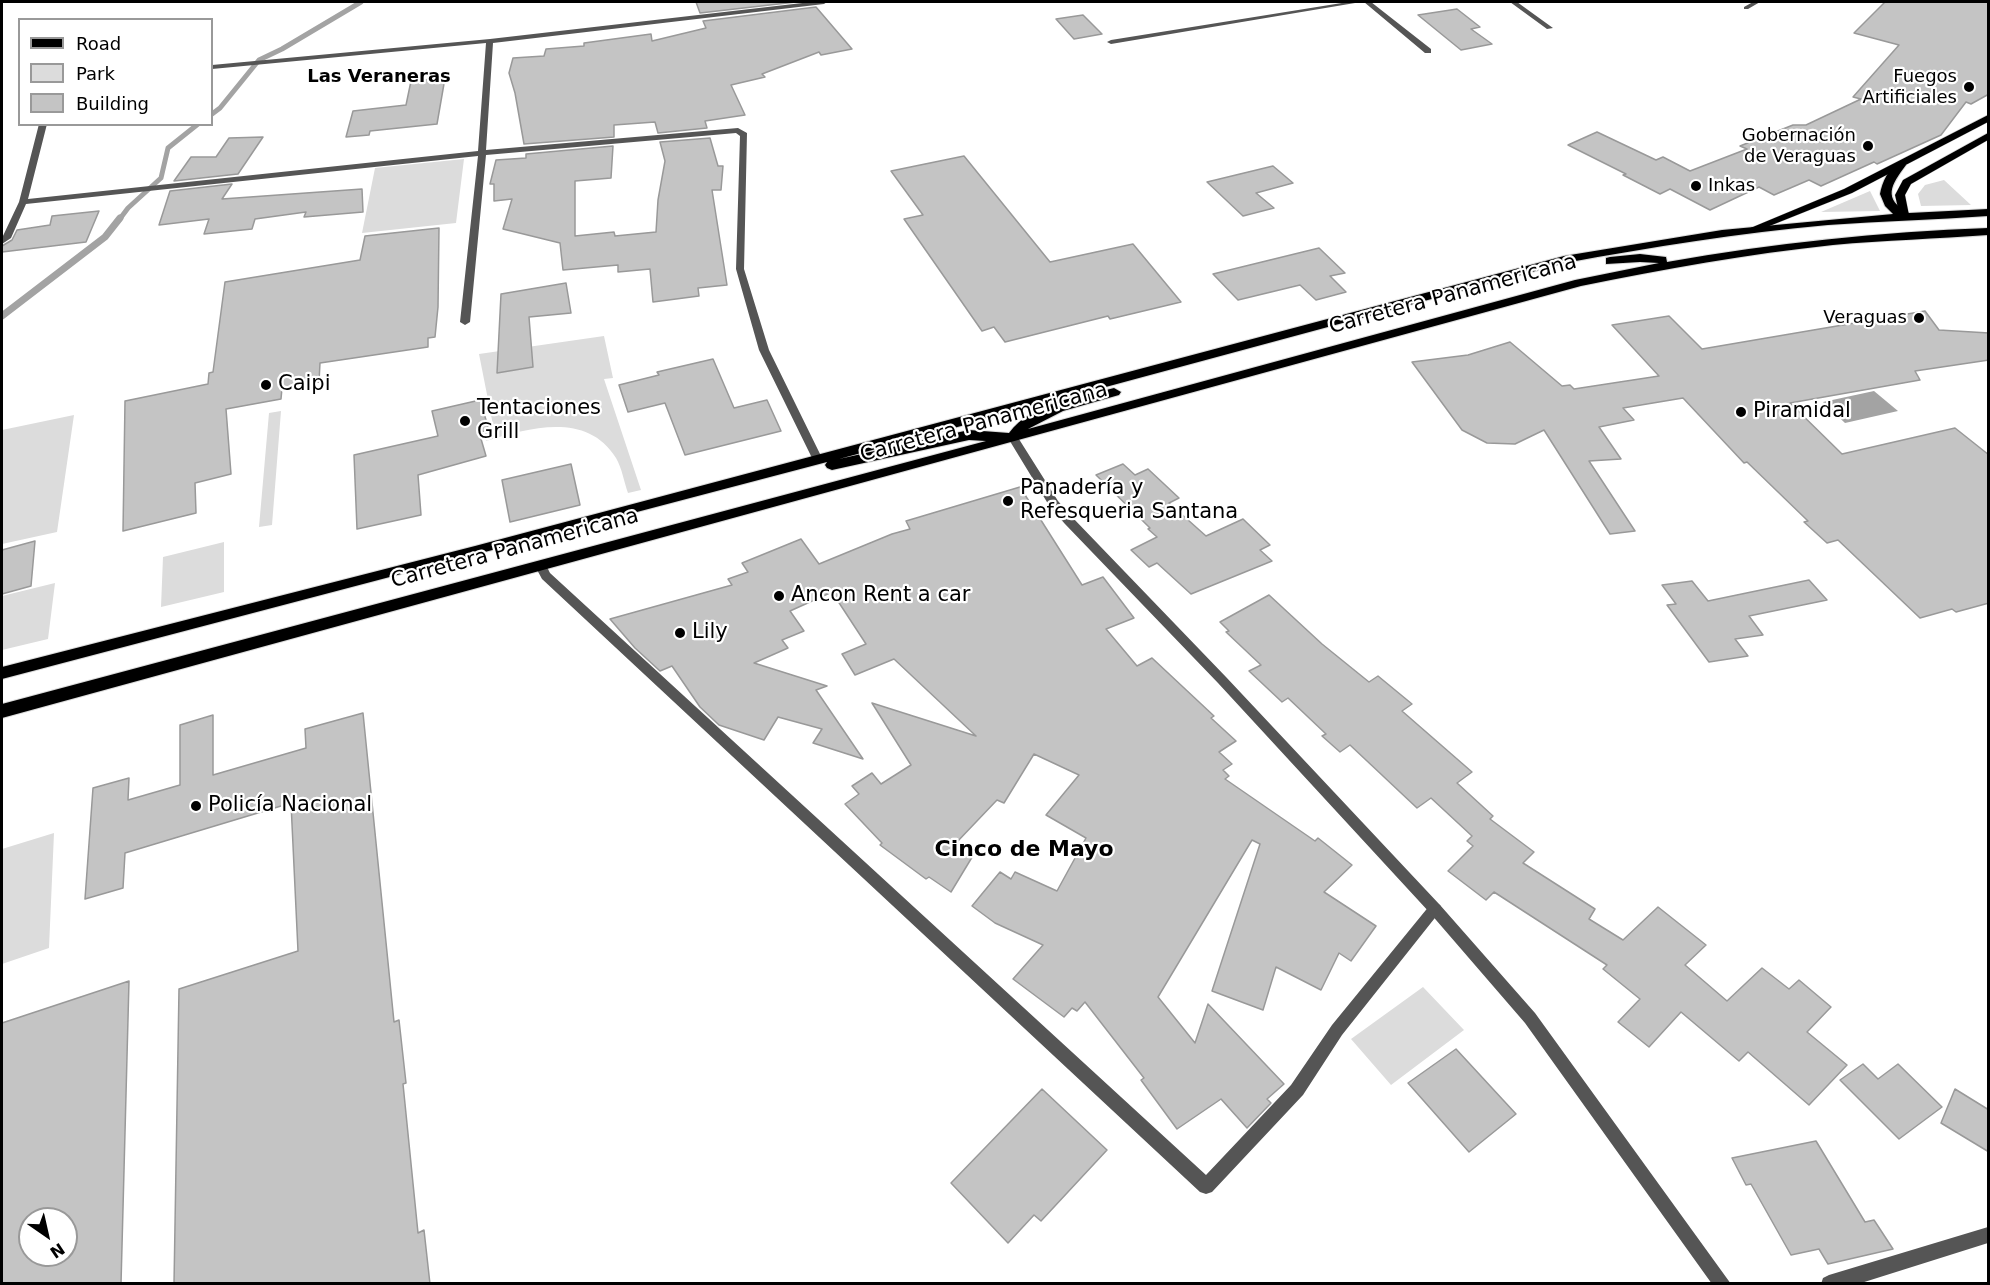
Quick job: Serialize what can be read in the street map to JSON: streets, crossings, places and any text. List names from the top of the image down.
{
  "streets": {
    "highway": ["Carretera Panamericana"]
  },
  "districts": ["Las Veraneras", "Cinco de Mayo"],
  "places": [
    "Fuegos Artificiales",
    "Gobernación de Veraguas",
    "Inkas",
    "Veraguas",
    "Caipi",
    "Piramidal",
    "Tentaciones Grill",
    "Panadería y Refesqueria Santana",
    "Ancon Rent a car",
    "Lily",
    "Policía Nacional"
  ],
  "legend": ["Road", "Park", "Building"],
  "north": "bottom right"
}
